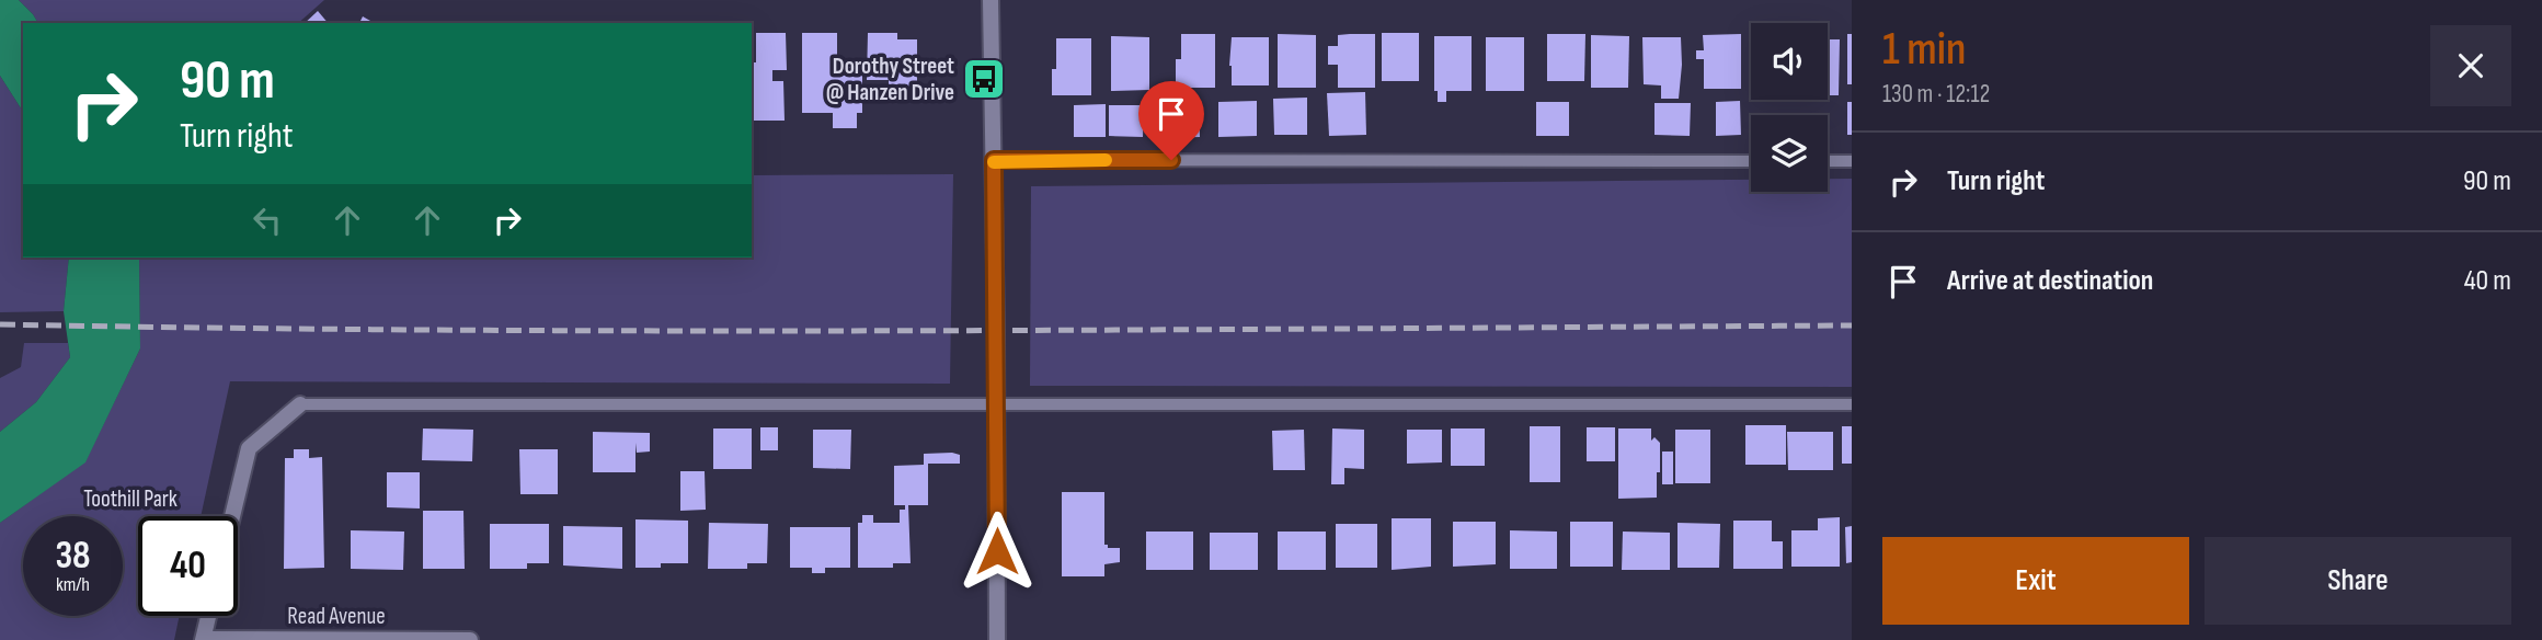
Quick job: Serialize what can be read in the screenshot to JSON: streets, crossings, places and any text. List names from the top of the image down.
{
  "streets": {
    "street": ["Read Avenue"]
  },
  "parks": ["Toothill Park"],
  "places": {
    "bus stop": ["Dorothy Street @ Hanzen Drive"]
  },
  "page": {
    "heading": ["1 min", "130 m · 12:12"],
    "turn": ["90 m", "Turn right"],
    "list": [
      {
        "name": "Turn right",
        "value": "90 m"
      },
      {
        "name": "Arrive at destination",
        "value": "40 m"
      }
    ],
    "speed": "38 km/h",
    "limit": "40",
    "buttons": ["Exit", "Share"]
  }
}
